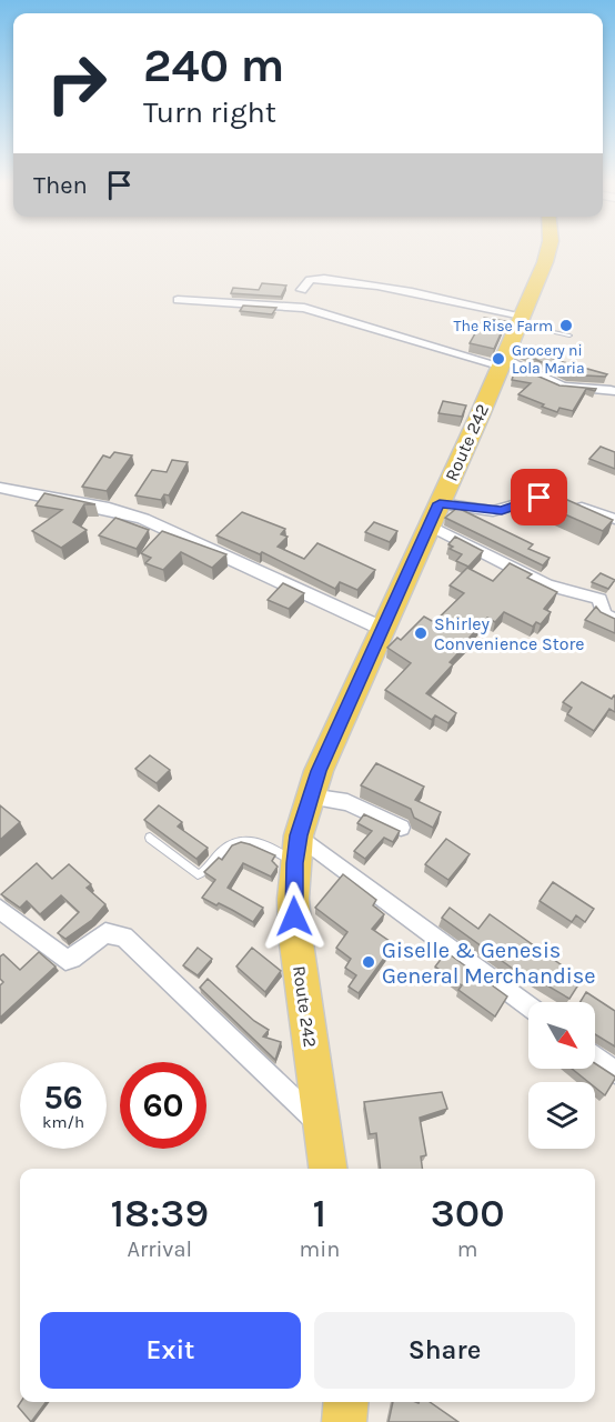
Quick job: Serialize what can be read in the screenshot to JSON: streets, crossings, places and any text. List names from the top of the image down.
{
  "streets": {
    "main road": ["Route 242"]
  },
  "places": [
    "The Rise Farm",
    "Grocery ni Lola Maria",
    "Shirley Convenience Store",
    "Giselle & Genesis General Merchandise"
  ],
  "north": "bottom right",
  "page": {
    "turn": ["240 m", "Turn right"],
    "then": "Then",
    "speed": "56 km/h",
    "limit": "60",
    "eta": [
      "18:39",
      "Arrival",
      "1",
      "min",
      "300",
      "m"
    ],
    "buttons": ["Exit", "Share"]
  }
}
